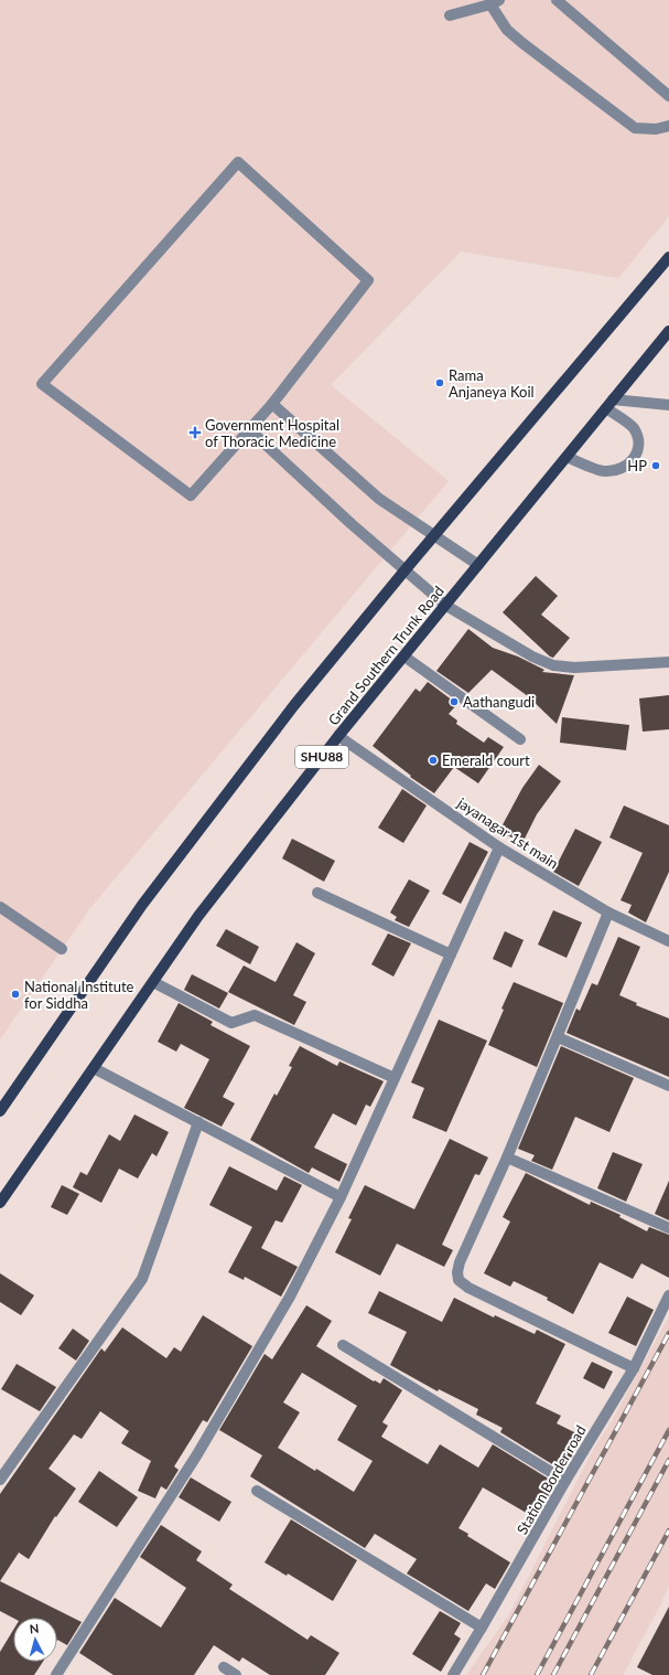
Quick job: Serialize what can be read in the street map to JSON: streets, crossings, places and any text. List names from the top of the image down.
{
  "streets": {
    "main road": ["Grand Southern Trunk Road", "SHU88"],
    "street": ["jayanagar 1st main", "Station Border road"]
  },
  "crossings": [
    ["Grand Southern Trunk Road", "jayanagar 1st main"]
  ],
  "places": {
    "other": [
      "Rama Anjaneya Koil",
      "HP",
      "Aathangudi",
      "Emerald court",
      "National Institute for Siddha"
    ],
    "health": ["Government Hospital of Thoracic Medicine"]
  },
  "north": "top"
}
